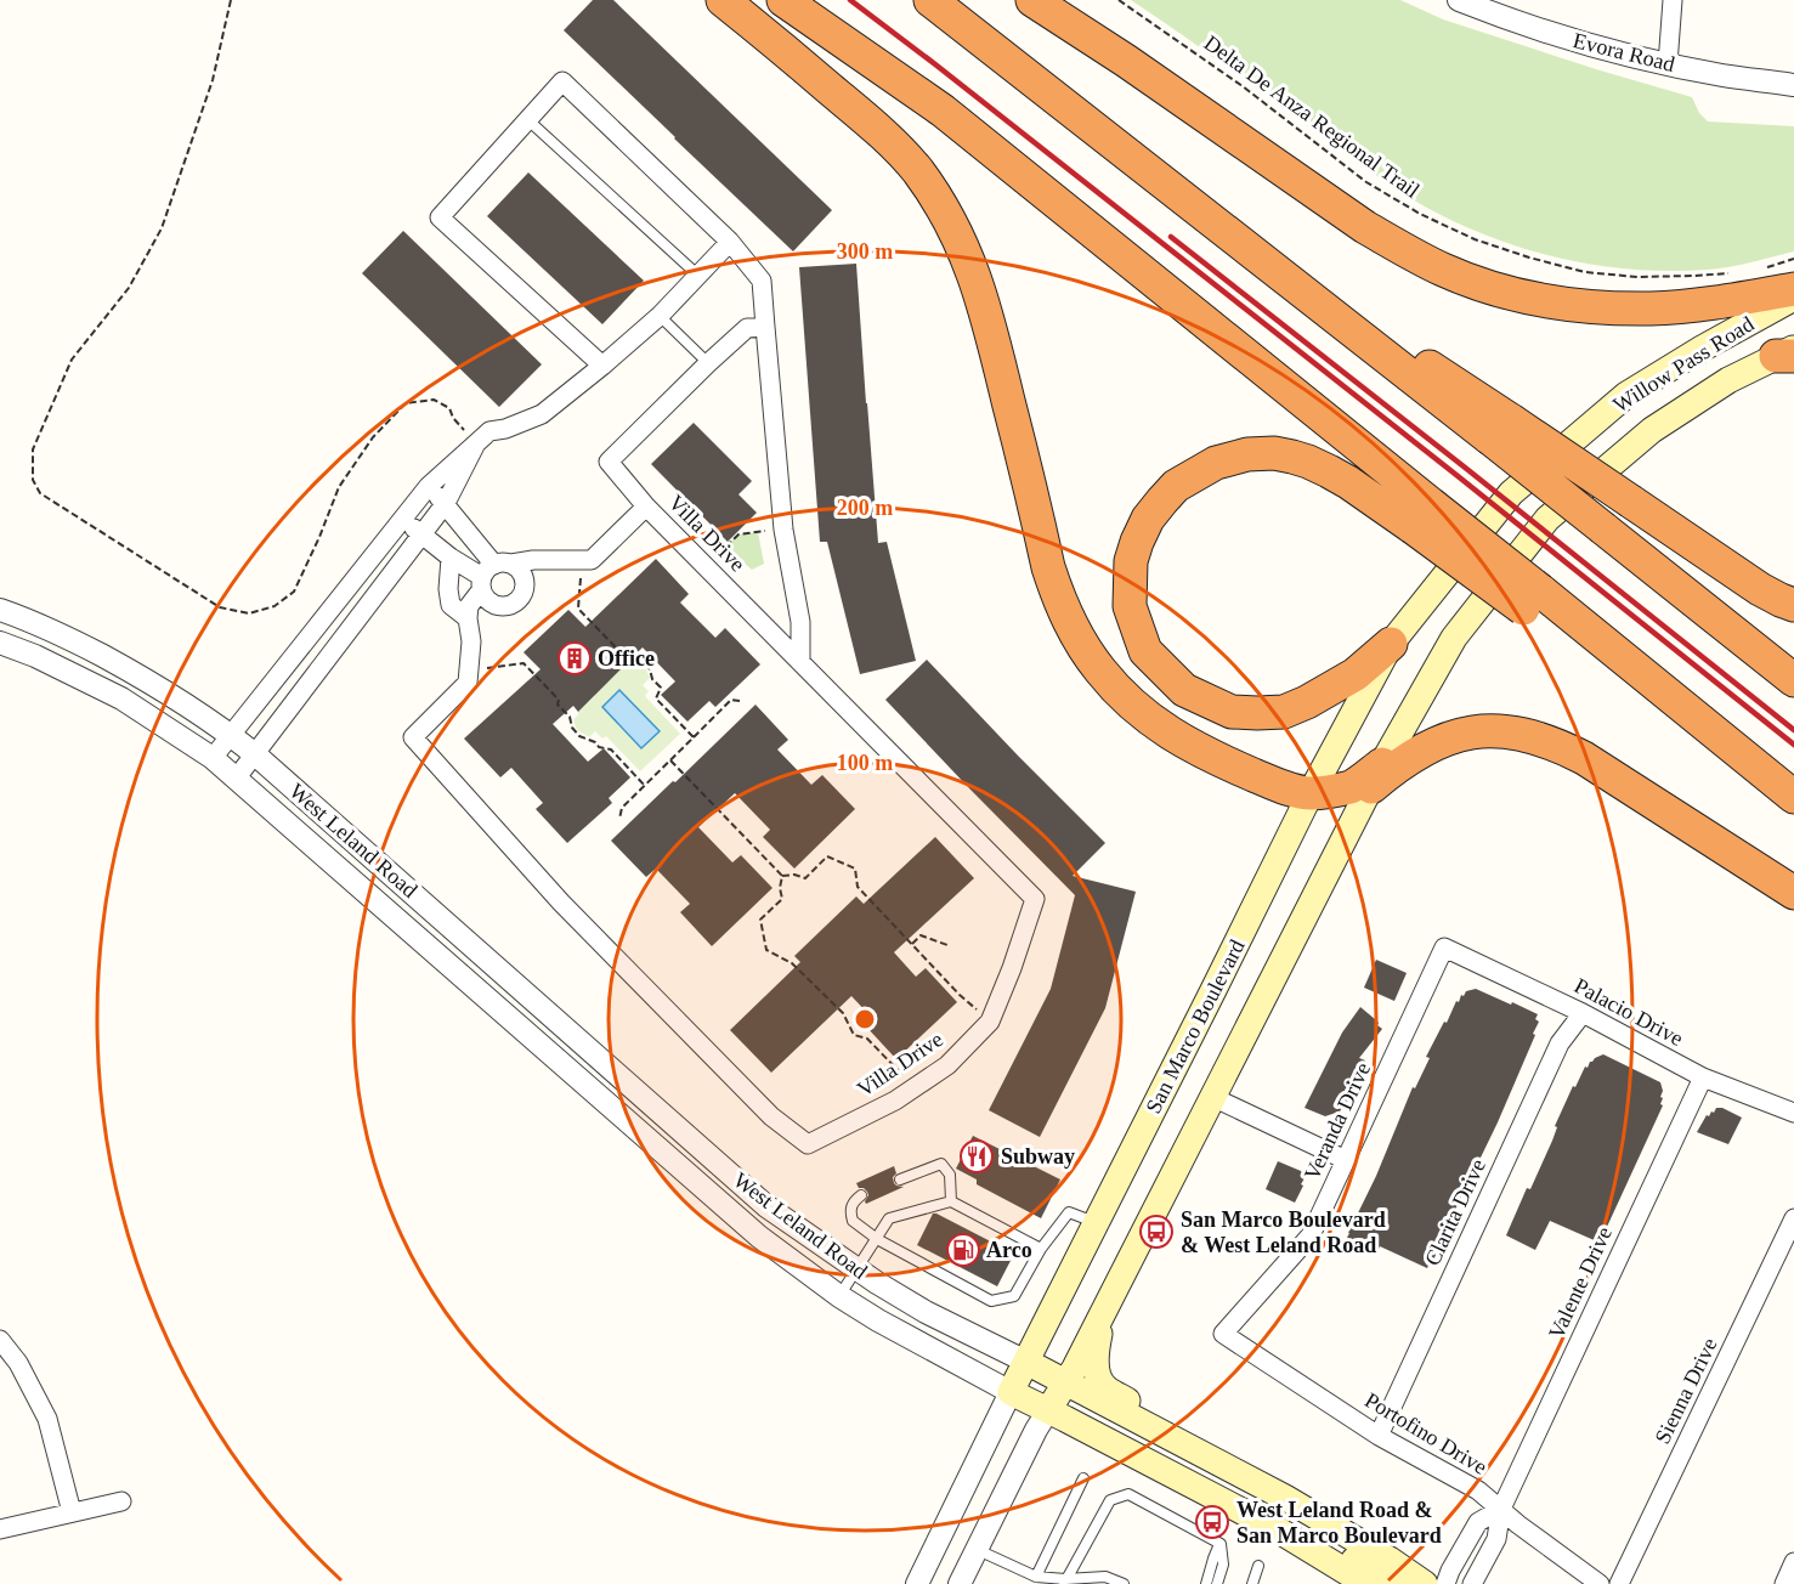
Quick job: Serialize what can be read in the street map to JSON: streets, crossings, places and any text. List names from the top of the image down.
{
  "streets": {
    "main road": ["Willow Pass Road", "West Leland Road", "San Marco Boulevard"],
    "street": [
      "Evora Road",
      "Villa Drive",
      "Palacio Drive",
      "Veranda Drive",
      "Clarita Drive",
      "Valente Drive",
      "Sienna Drive",
      "Portofino Drive"
    ],
    "path": ["Delta De Anza Regional Trail"]
  },
  "crossings": [
    ["Willow Pass Road", "San Marco Boulevard"],
    ["West Leland Road", "San Marco Boulevard"],
    ["Palacio Drive", "Veranda Drive"],
    ["Palacio Drive", "Clarita Drive"],
    ["Palacio Drive", "Valente Drive"],
    ["Veranda Drive", "Portofino Drive"],
    ["Clarita Drive", "Portofino Drive"],
    ["Valente Drive", "Portofino Drive"]
  ],
  "places": {
    "building": ["Office"],
    "restaurant": ["Subway"],
    "bus stop": ["San Marco Boulevard & West Leland Road", "West Leland Road & San Marco Boulevard"],
    "fuel station": ["Arco"]
  },
  "rings": ["300 m", "200 m", "100 m"]
}
